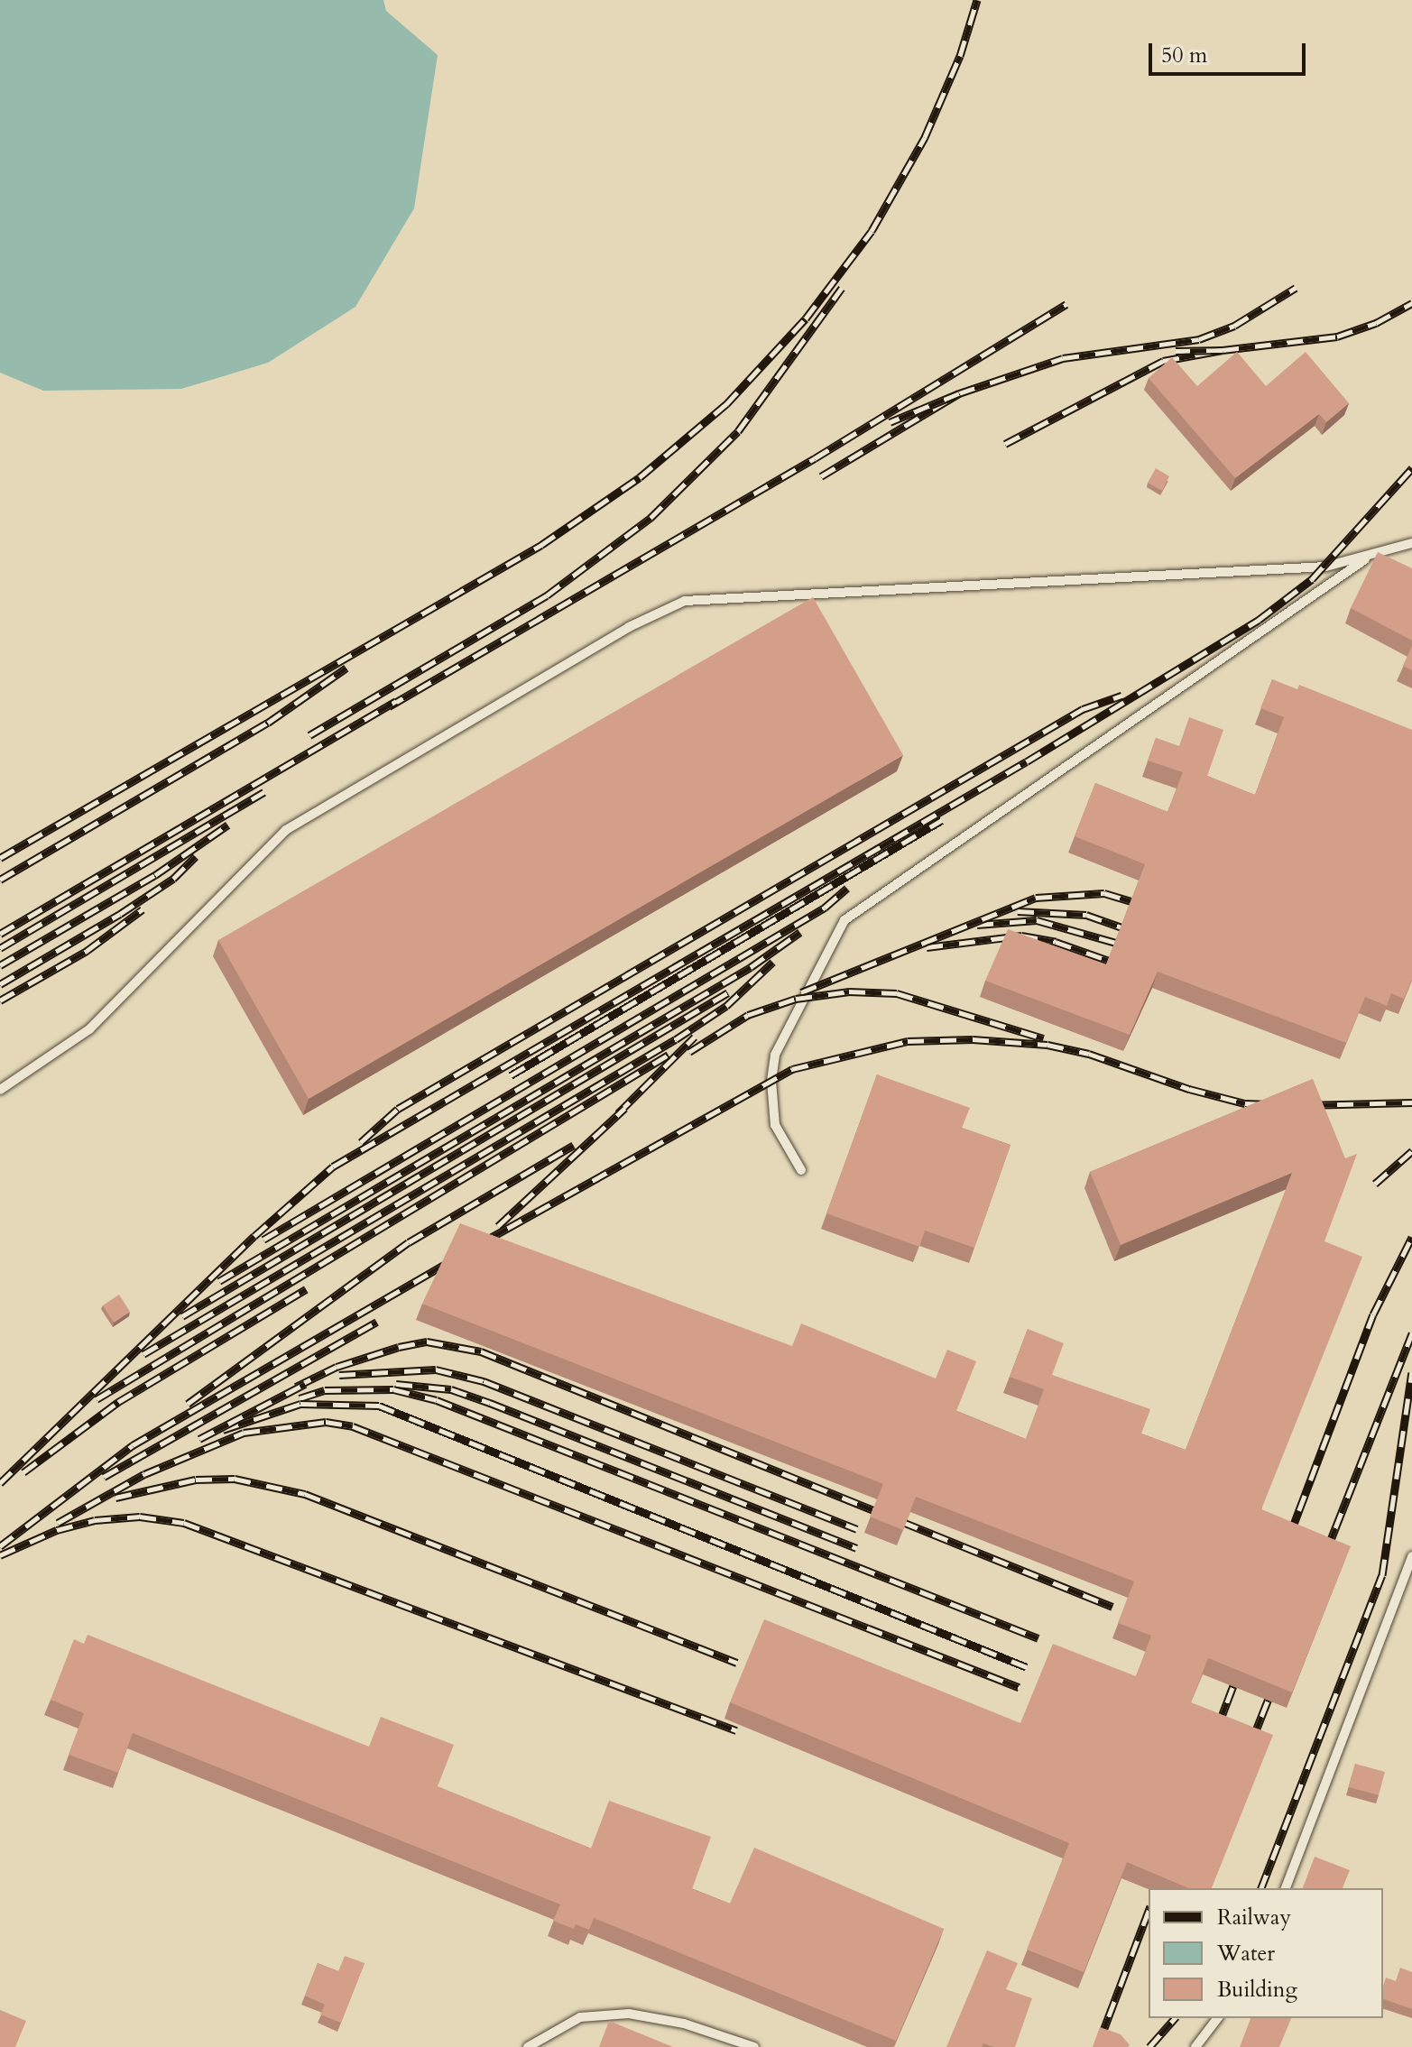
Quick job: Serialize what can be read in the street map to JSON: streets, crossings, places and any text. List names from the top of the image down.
{
  "legend": ["Railway", "Water", "Building"],
  "scale_bar": "50 m"
}
